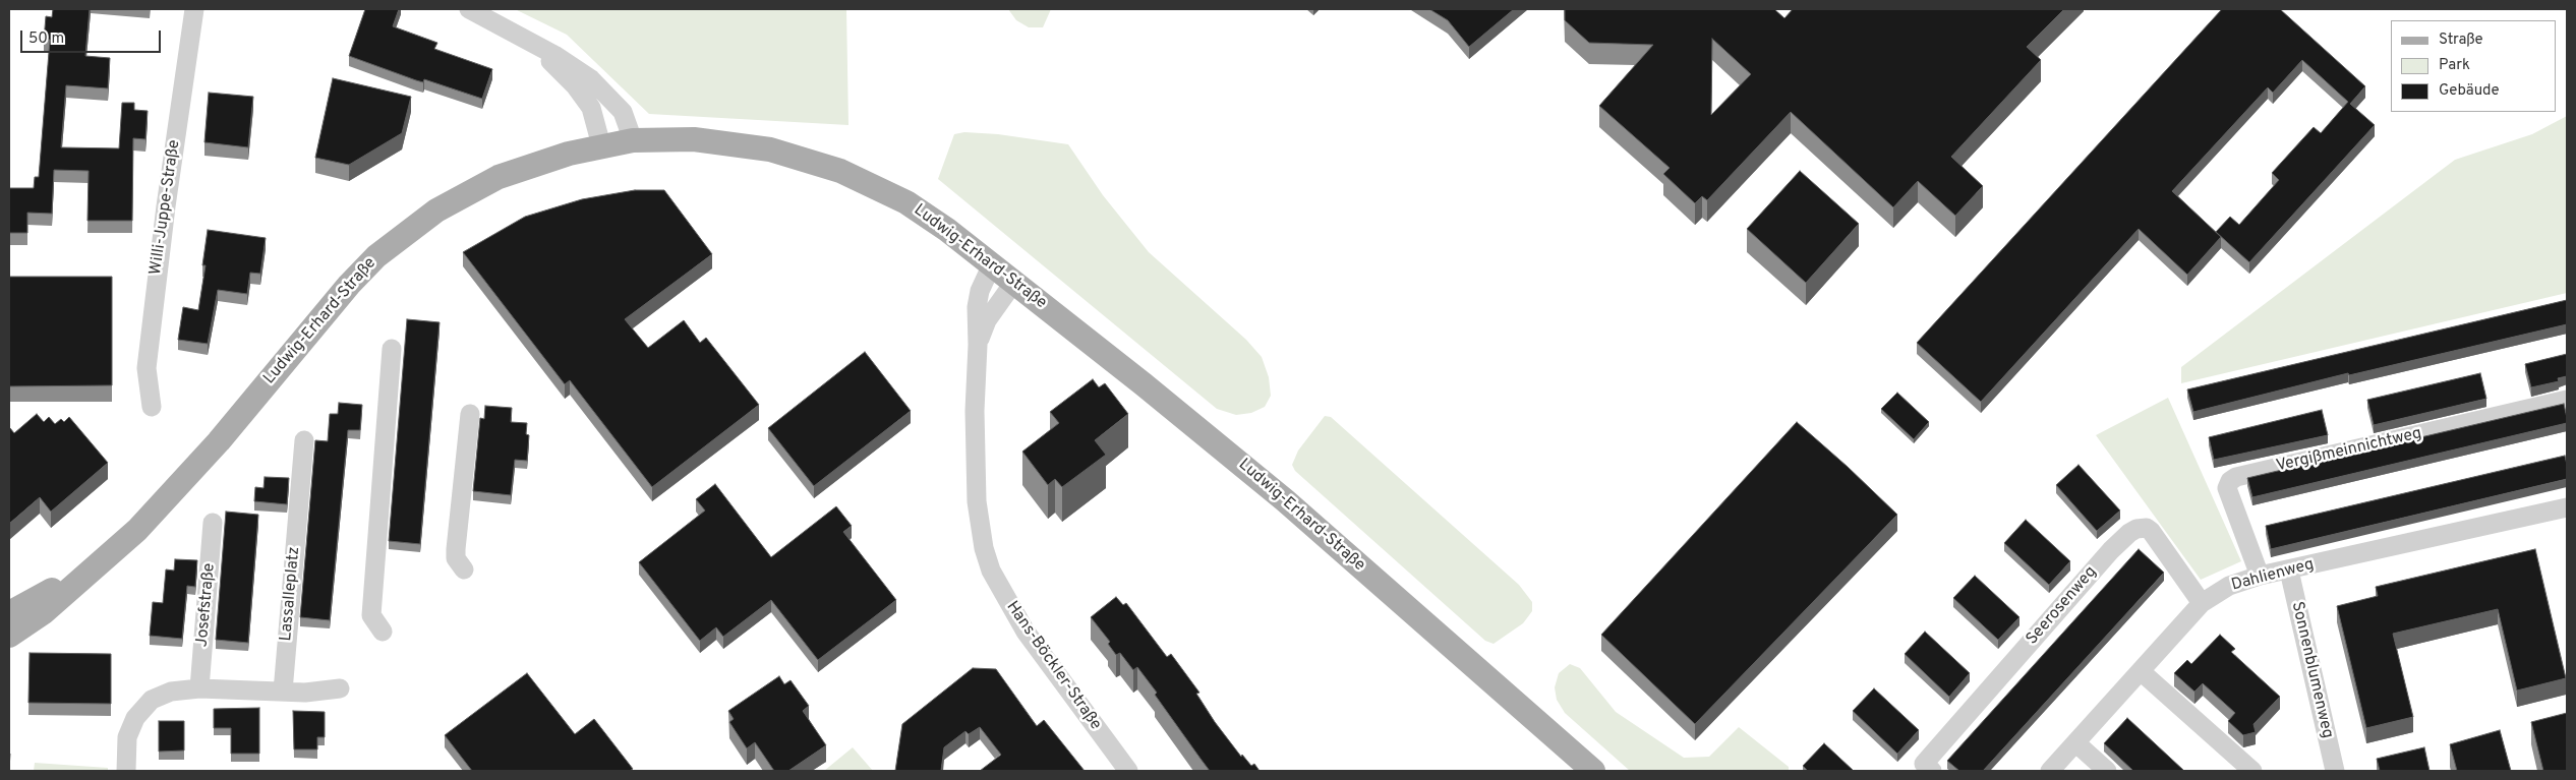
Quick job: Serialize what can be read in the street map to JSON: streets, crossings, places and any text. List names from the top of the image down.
{
  "streets": {
    "main road": ["Ludwig-Erhard-Straße"],
    "street": [
      "Willi-Juppe-Straße",
      "Vergißmeinnichtweg",
      "Dahlienweg",
      "Lassalleplatz",
      "Josefstraße",
      "Seerosenweg",
      "Hans-Böckler-Straße",
      "Sonnenblumenweg"
    ]
  },
  "crossings": [
    ["Ludwig-Erhard-Straße", "Hans-Böckler-Straße"],
    ["Vergißmeinnichtweg", "Dahlienweg"],
    ["Dahlienweg", "Seerosenweg"],
    ["Dahlienweg", "Sonnenblumenweg"]
  ],
  "legend": ["Straße", "Park", "Gebäude"],
  "scale_bar": "50 m"
}
